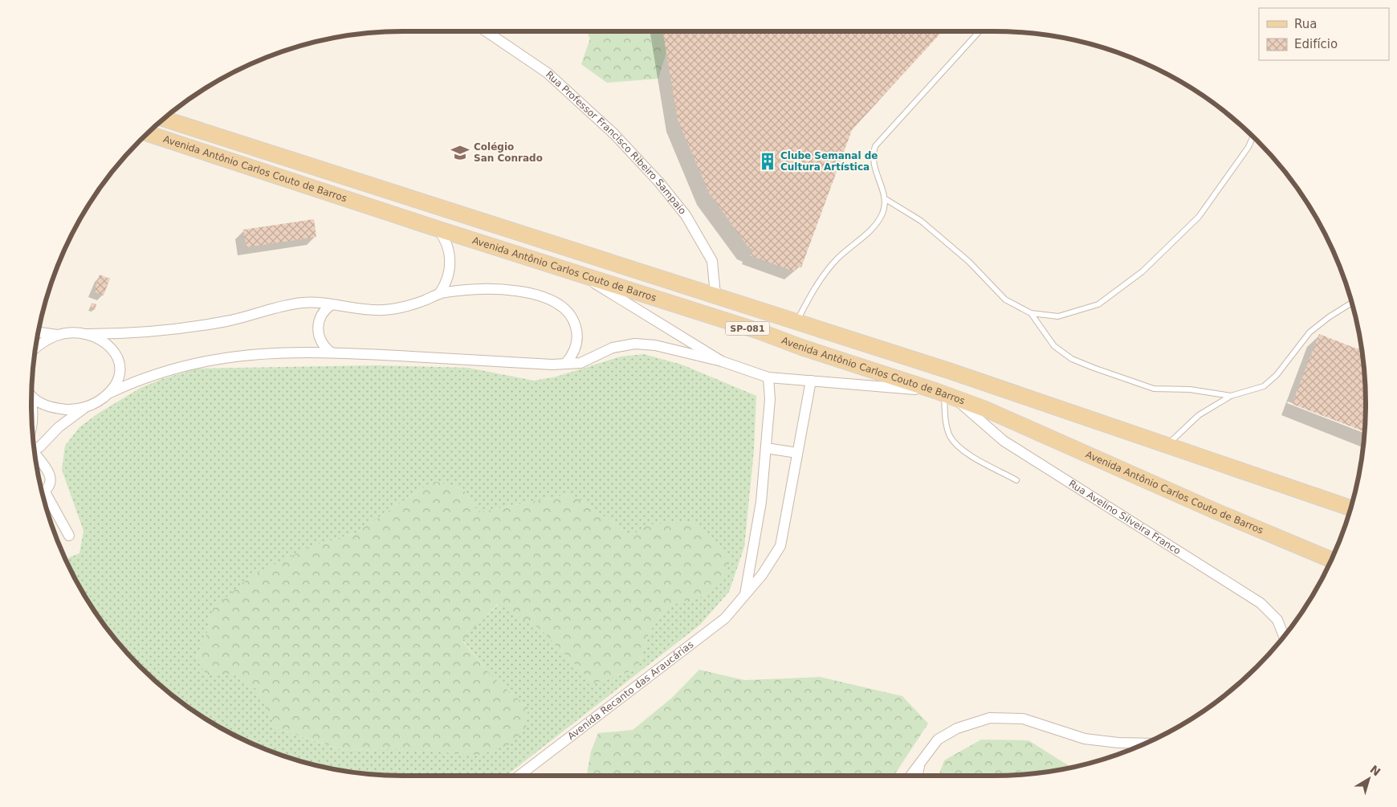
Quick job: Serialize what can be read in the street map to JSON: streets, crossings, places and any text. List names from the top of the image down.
{
  "streets": {
    "main road": ["Avenida Antônio Carlos Couto de Barros", "SP-081"],
    "street": ["Rua Professor Francisco Ribeiro Sampaio", "Rua Avelino Silveira Franco", "Avenida Recanto das Araucárias"]
  },
  "crossings": [
    ["Rua Professor Francisco Ribeiro Sampaio", "Avenida Antônio Carlos Couto de Barros"],
    ["Avenida Antônio Carlos Couto de Barros", "Rua Avelino Silveira Franco"]
  ],
  "places": {
    "school or university": ["Colégio San Conrado"],
    "building": ["Clube Semanal de Cultura Artística"]
  },
  "legend": ["Rua", "Edifício"],
  "north": "top right"
}
